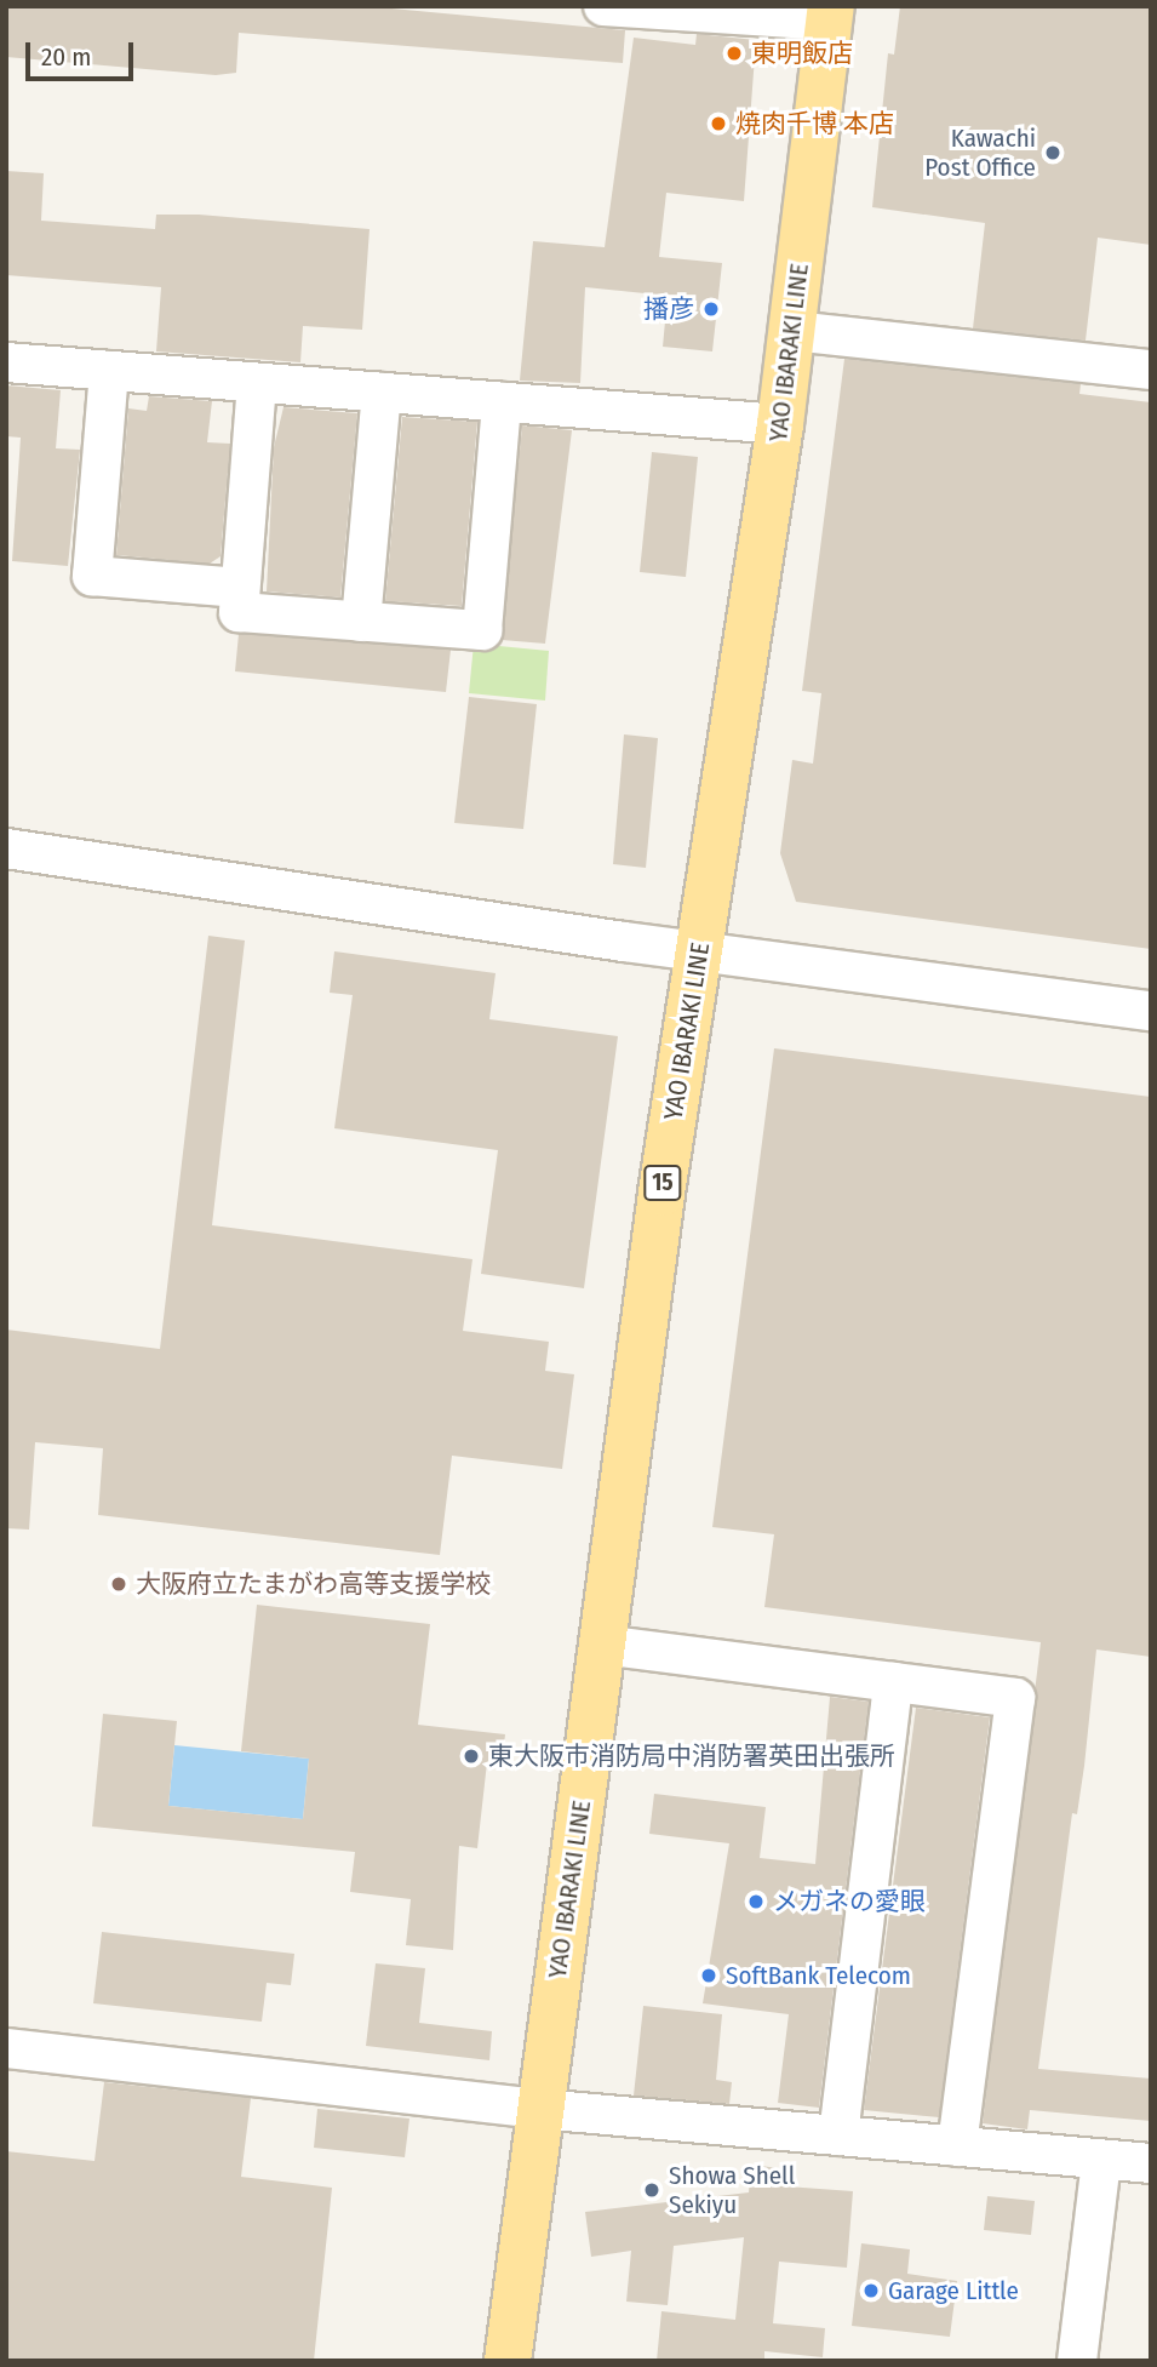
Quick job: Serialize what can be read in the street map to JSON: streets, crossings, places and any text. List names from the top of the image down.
{
  "streets": {
    "main road": ["YAO IBARAKI LINE", "15"]
  },
  "places": [
    "東明飯店",
    "焼肉千博 本店",
    "Kawachi Post Office",
    "播彦",
    "大阪府立たまがわ高等支援学校",
    "東大阪市消防局中消防署英田出張所",
    "メガネの愛眼",
    "SoftBank Telecom",
    "Showa Shell Sekiyu",
    "Garage Little"
  ],
  "scale_bar": "20 m"
}
